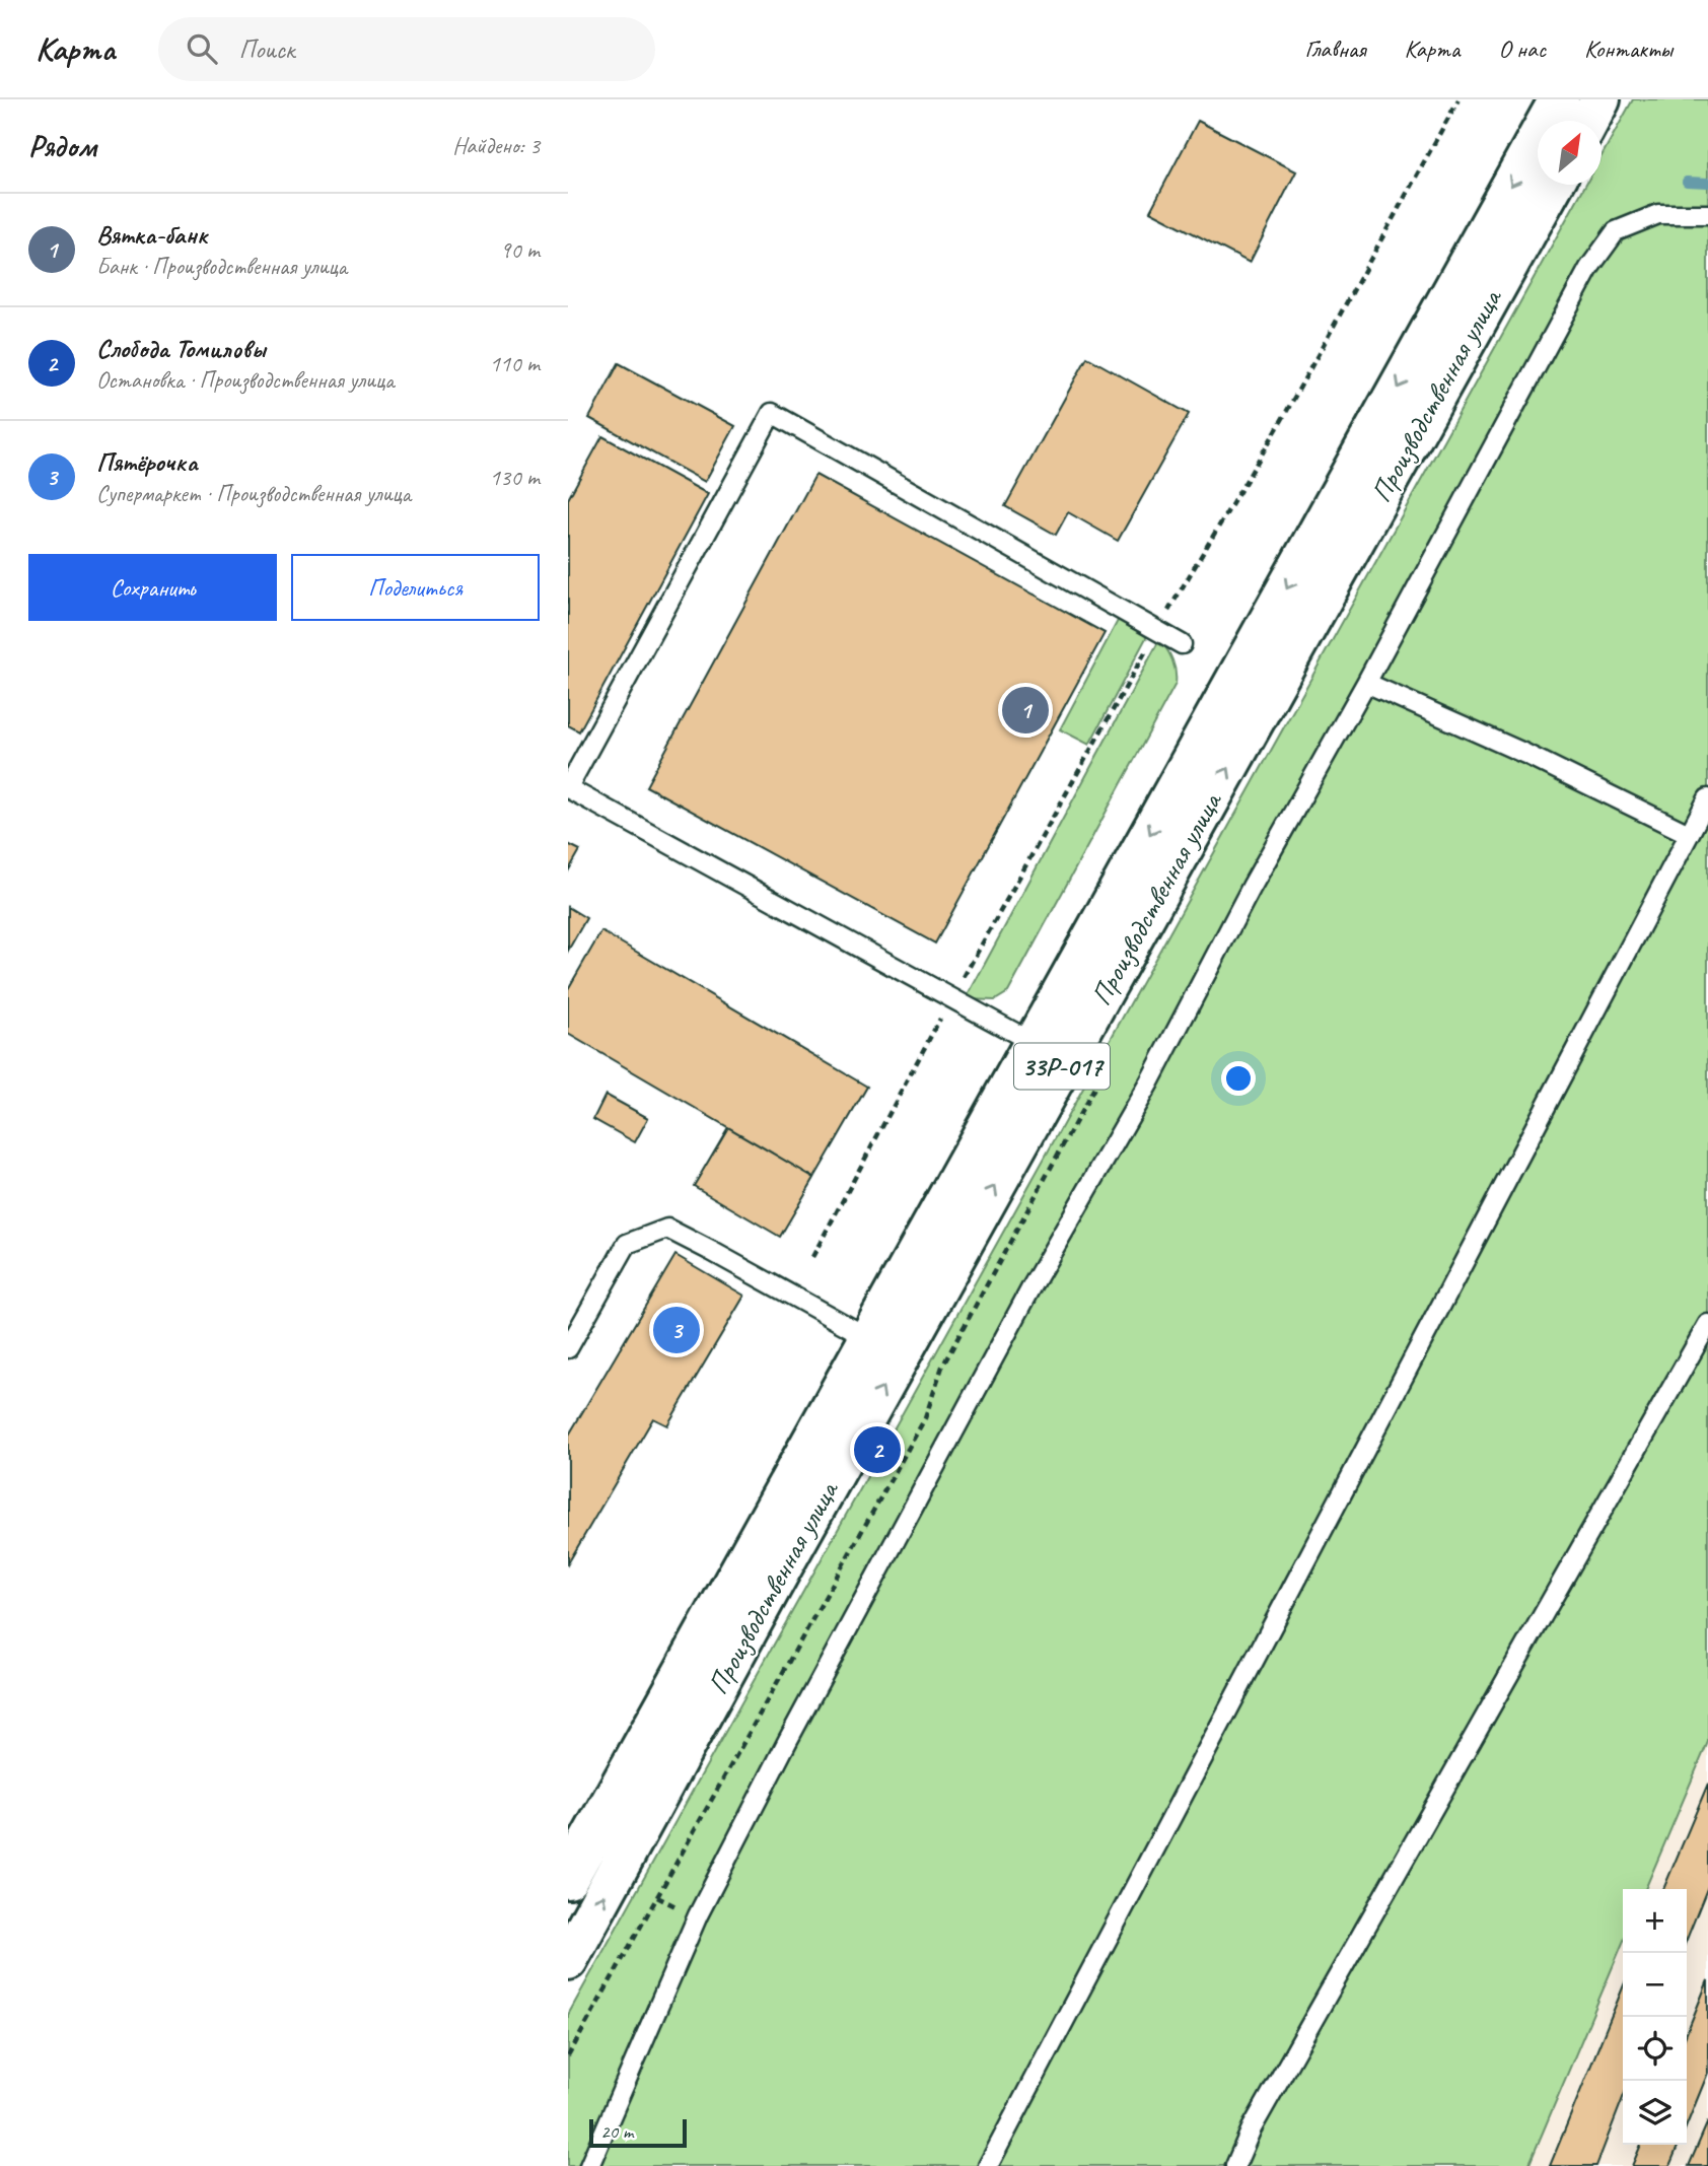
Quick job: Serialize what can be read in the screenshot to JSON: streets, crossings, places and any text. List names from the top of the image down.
{
  "streets": {
    "highway": ["Производственная улица", "33Р-017"]
  },
  "scale_bar": "20 m",
  "north": "top right",
  "page": {
    "header": "Карта",
    "search": "Поиск",
    "nav": [
      "Главная",
      "Карта",
      "О нас",
      "Контакты"
    ],
    "heading": ["Рядом", "Найдено: 3"],
    "list": [
      {
        "mark": "1",
        "name": "Вятка-банк",
        "note": "Банк · Производственная улица",
        "value": "90 m"
      },
      {
        "mark": "2",
        "name": "Слобода Томиловы",
        "note": "Остановка · Производственная улица",
        "value": "110 m"
      },
      {
        "mark": "3",
        "name": "Пятёрочка",
        "note": "Супермаркет · Производственная улица",
        "value": "130 m"
      }
    ],
    "buttons": ["Сохранить", "Поделиться"],
    "pins": ["1", "3", "2"],
    "map_buttons": ["+", "−"],
    "scale": "20 m"
  }
}
